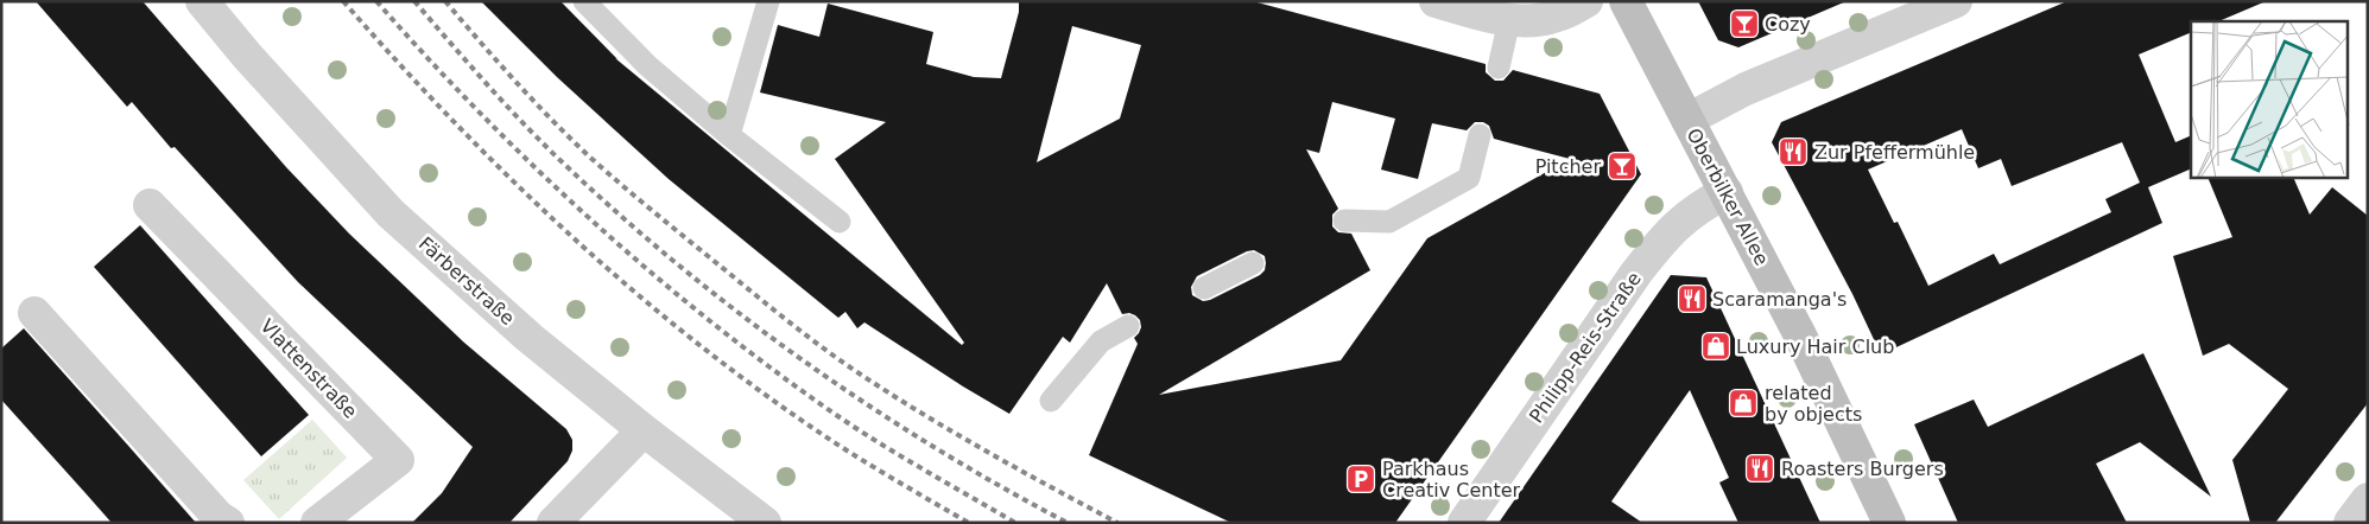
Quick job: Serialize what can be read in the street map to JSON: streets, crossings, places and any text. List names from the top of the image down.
{
  "streets": {
    "main road": ["Oberbilker Allee"],
    "street": ["Färberstraße", "Philipp-Reis-Straße", "Vlattenstraße"]
  },
  "crossings": [
    ["Oberbilker Allee", "Philipp-Reis-Straße"]
  ],
  "places": {
    "bar": ["Cozy", "Pitcher"],
    "restaurant": ["Zur Pfeffermühle", "Scaramanga's", "Roasters Burgers"],
    "shop": ["Luxury Hair Club", "related by objects"],
    "parking": ["Parkhaus Creativ Center"]
  }
}
